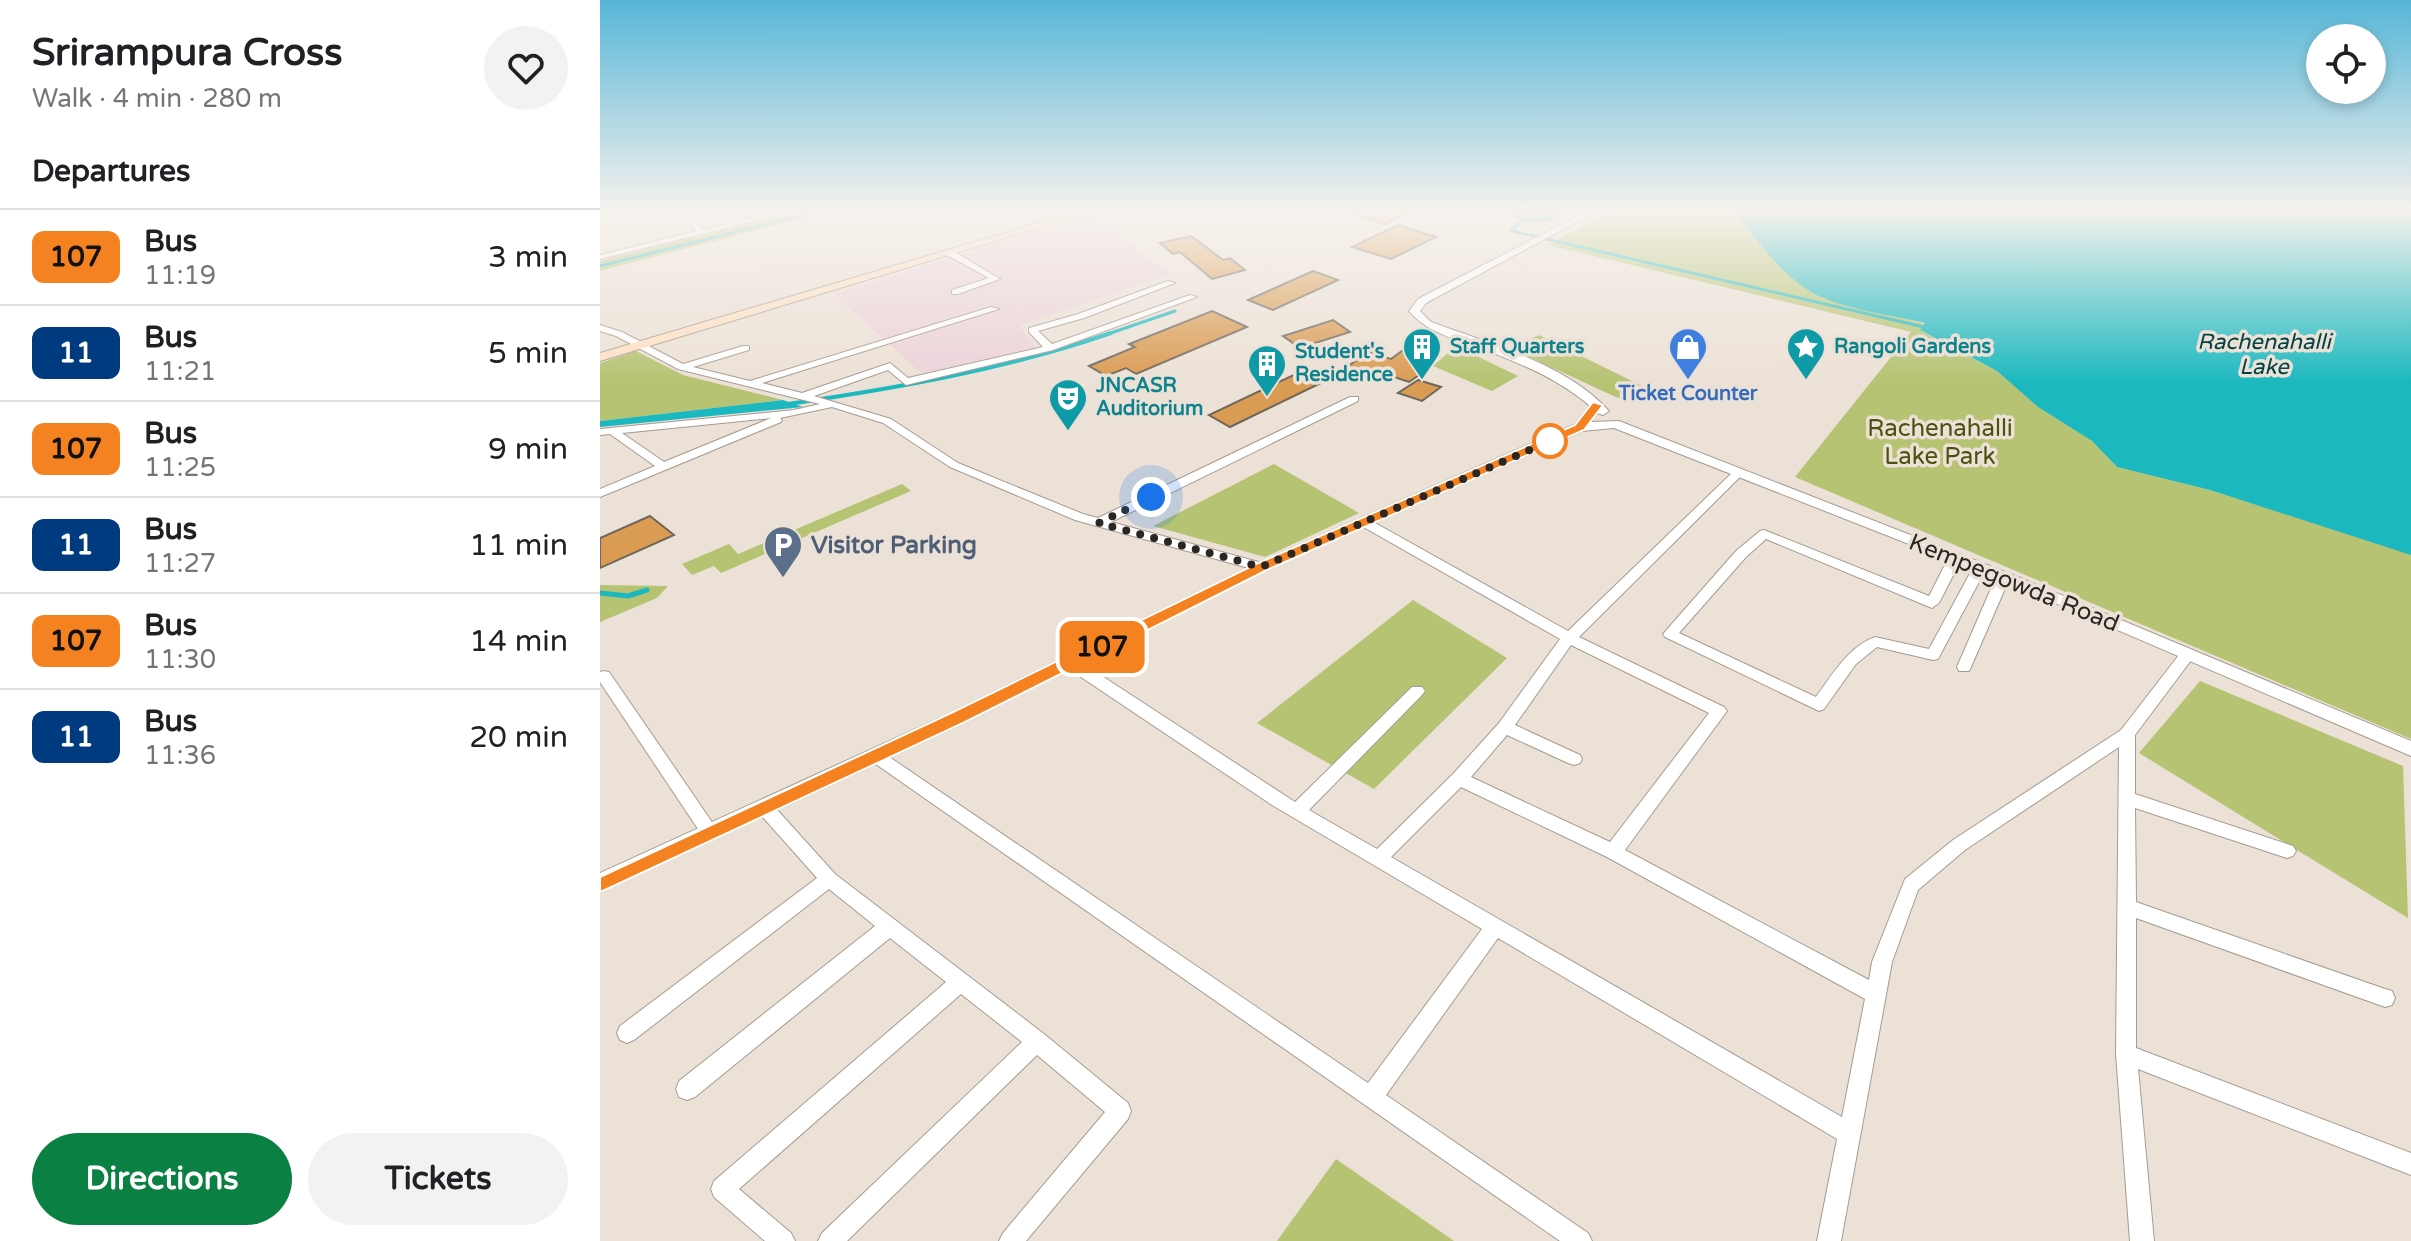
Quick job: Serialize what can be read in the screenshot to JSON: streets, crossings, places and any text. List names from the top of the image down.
{
  "streets": {
    "street": ["Kempegowda Road"]
  },
  "water": ["Rachenahalli Lake"],
  "parks": ["Rachenahalli Lake Park"],
  "places": {
    "building": ["Staff Quarters", "Student's Residence"],
    "shop": ["Ticket Counter"],
    "place": ["Rangoli Gardens"],
    "theatre": ["JNCASR Auditorium"],
    "parking": ["Visitor Parking"]
  },
  "lines": ["bus line 107"],
  "page": {
    "heading": [
      ["Srirampura Cross", "Walk · 4 min · 280 m"],
      "Departures"
    ],
    "on_map": "107",
    "list": [
      {
        "mark": "107",
        "name": "Bus",
        "note": "11:19",
        "value": "3 min"
      },
      {
        "mark": "11",
        "name": "Bus",
        "note": "11:21",
        "value": "5 min"
      },
      {
        "mark": "107",
        "name": "Bus",
        "note": "11:25",
        "value": "9 min"
      },
      {
        "mark": "11",
        "name": "Bus",
        "note": "11:27",
        "value": "11 min"
      },
      {
        "mark": "107",
        "name": "Bus",
        "note": "11:30",
        "value": "14 min"
      },
      {
        "mark": "11",
        "name": "Bus",
        "note": "11:36",
        "value": "20 min"
      }
    ],
    "buttons": ["Directions", "Tickets"]
  }
}
